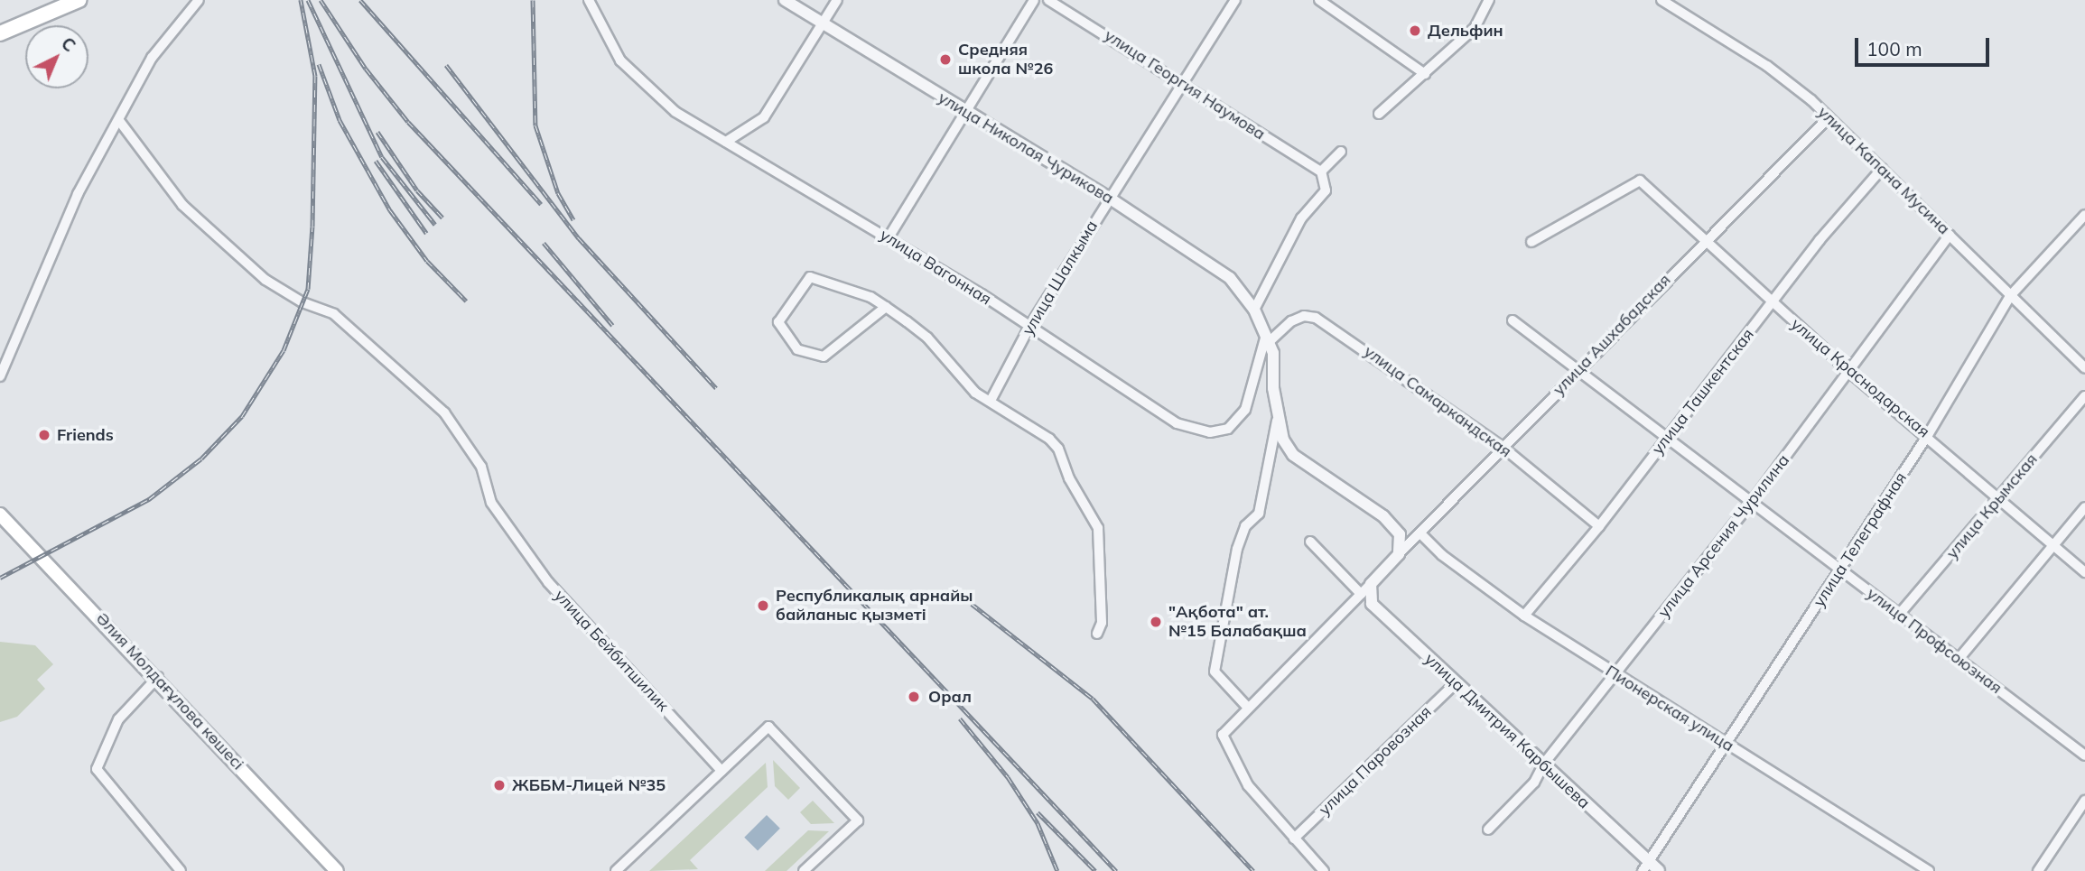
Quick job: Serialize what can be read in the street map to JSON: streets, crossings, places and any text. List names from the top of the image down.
{
  "streets": {
    "main road": ["Әлия Молдағұлова көшесі"],
    "street": [
      "улица Георгия Наумова",
      "улица Николая Чурикова",
      "улица Капана Мусина",
      "улица Вагонная",
      "улица Шалкыма",
      "улица Ашхабадская",
      "улица Краснодарская",
      "улица Ташкентская",
      "улица Самаркандская",
      "улица Крымская",
      "улица Арсения Чурилина",
      "улица Телеграфная",
      "улица Профсоюзная",
      "улица Бейбитшилик",
      "Пионерская улица",
      "улица Дмитрия Карбышева",
      "улица Паровозная"
    ]
  },
  "crossings": [
    ["улица Георгия Наумова", "улица Шалкыма"],
    ["улица Николая Чурикова", "улица Вагонная"],
    ["улица Николая Чурикова", "улица Шалкыма"],
    ["улица Николая Чурикова", "улица Ашхабадская"],
    ["улица Николая Чурикова", "улица Самаркандская"],
    ["улица Капана Мусина", "улица Ашхабадская"],
    ["улица Капана Мусина", "улица Ташкентская"],
    ["улица Капана Мусина", "улица Арсения Чурилина"],
    ["улица Капана Мусина", "улица Телеграфная"],
    ["улица Вагонная", "улица Шалкыма"],
    ["улица Вагонная", "улица Самаркандская"],
    ["улица Ашхабадская", "улица Краснодарская"],
    ["улица Ашхабадская", "улица Самаркандская"],
    ["улица Ашхабадская", "улица Профсоюзная"],
    ["улица Ашхабадская", "Пионерская улица"],
    ["улица Краснодарская", "улица Ташкентская"],
    ["улица Краснодарская", "улица Крымская"],
    ["улица Краснодарская", "улица Арсения Чурилина"],
    ["улица Краснодарская", "улица Телеграфная"],
    ["улица Ташкентская", "улица Самаркандская"],
    ["улица Ташкентская", "улица Профсоюзная"],
    ["улица Ташкентская", "Пионерская улица"],
    ["улица Крымская", "улица Профсоюзная"],
    ["улица Арсения Чурилина", "улица Профсоюзная"],
    ["улица Арсения Чурилина", "Пионерская улица"],
    ["улица Арсения Чурилина", "улица Дмитрия Карбышева"],
    ["улица Телеграфная", "улица Профсоюзная"],
    ["улица Телеграфная", "Пионерская улица"],
    ["улица Телеграфная", "улица Дмитрия Карбышева"],
    ["улица Дмитрия Карбышева", "улица Паровозная"]
  ],
  "places": [
    "Дельфин",
    "Средняя школа №26",
    "Friends",
    "Республикалық арнайы байланыс қызметі",
    "\"Ақбота\" ат. №15 Балабақша",
    "Орал",
    "ЖББМ-Лицей №35"
  ],
  "scale_bar": "100 m",
  "north": "top right"
}
